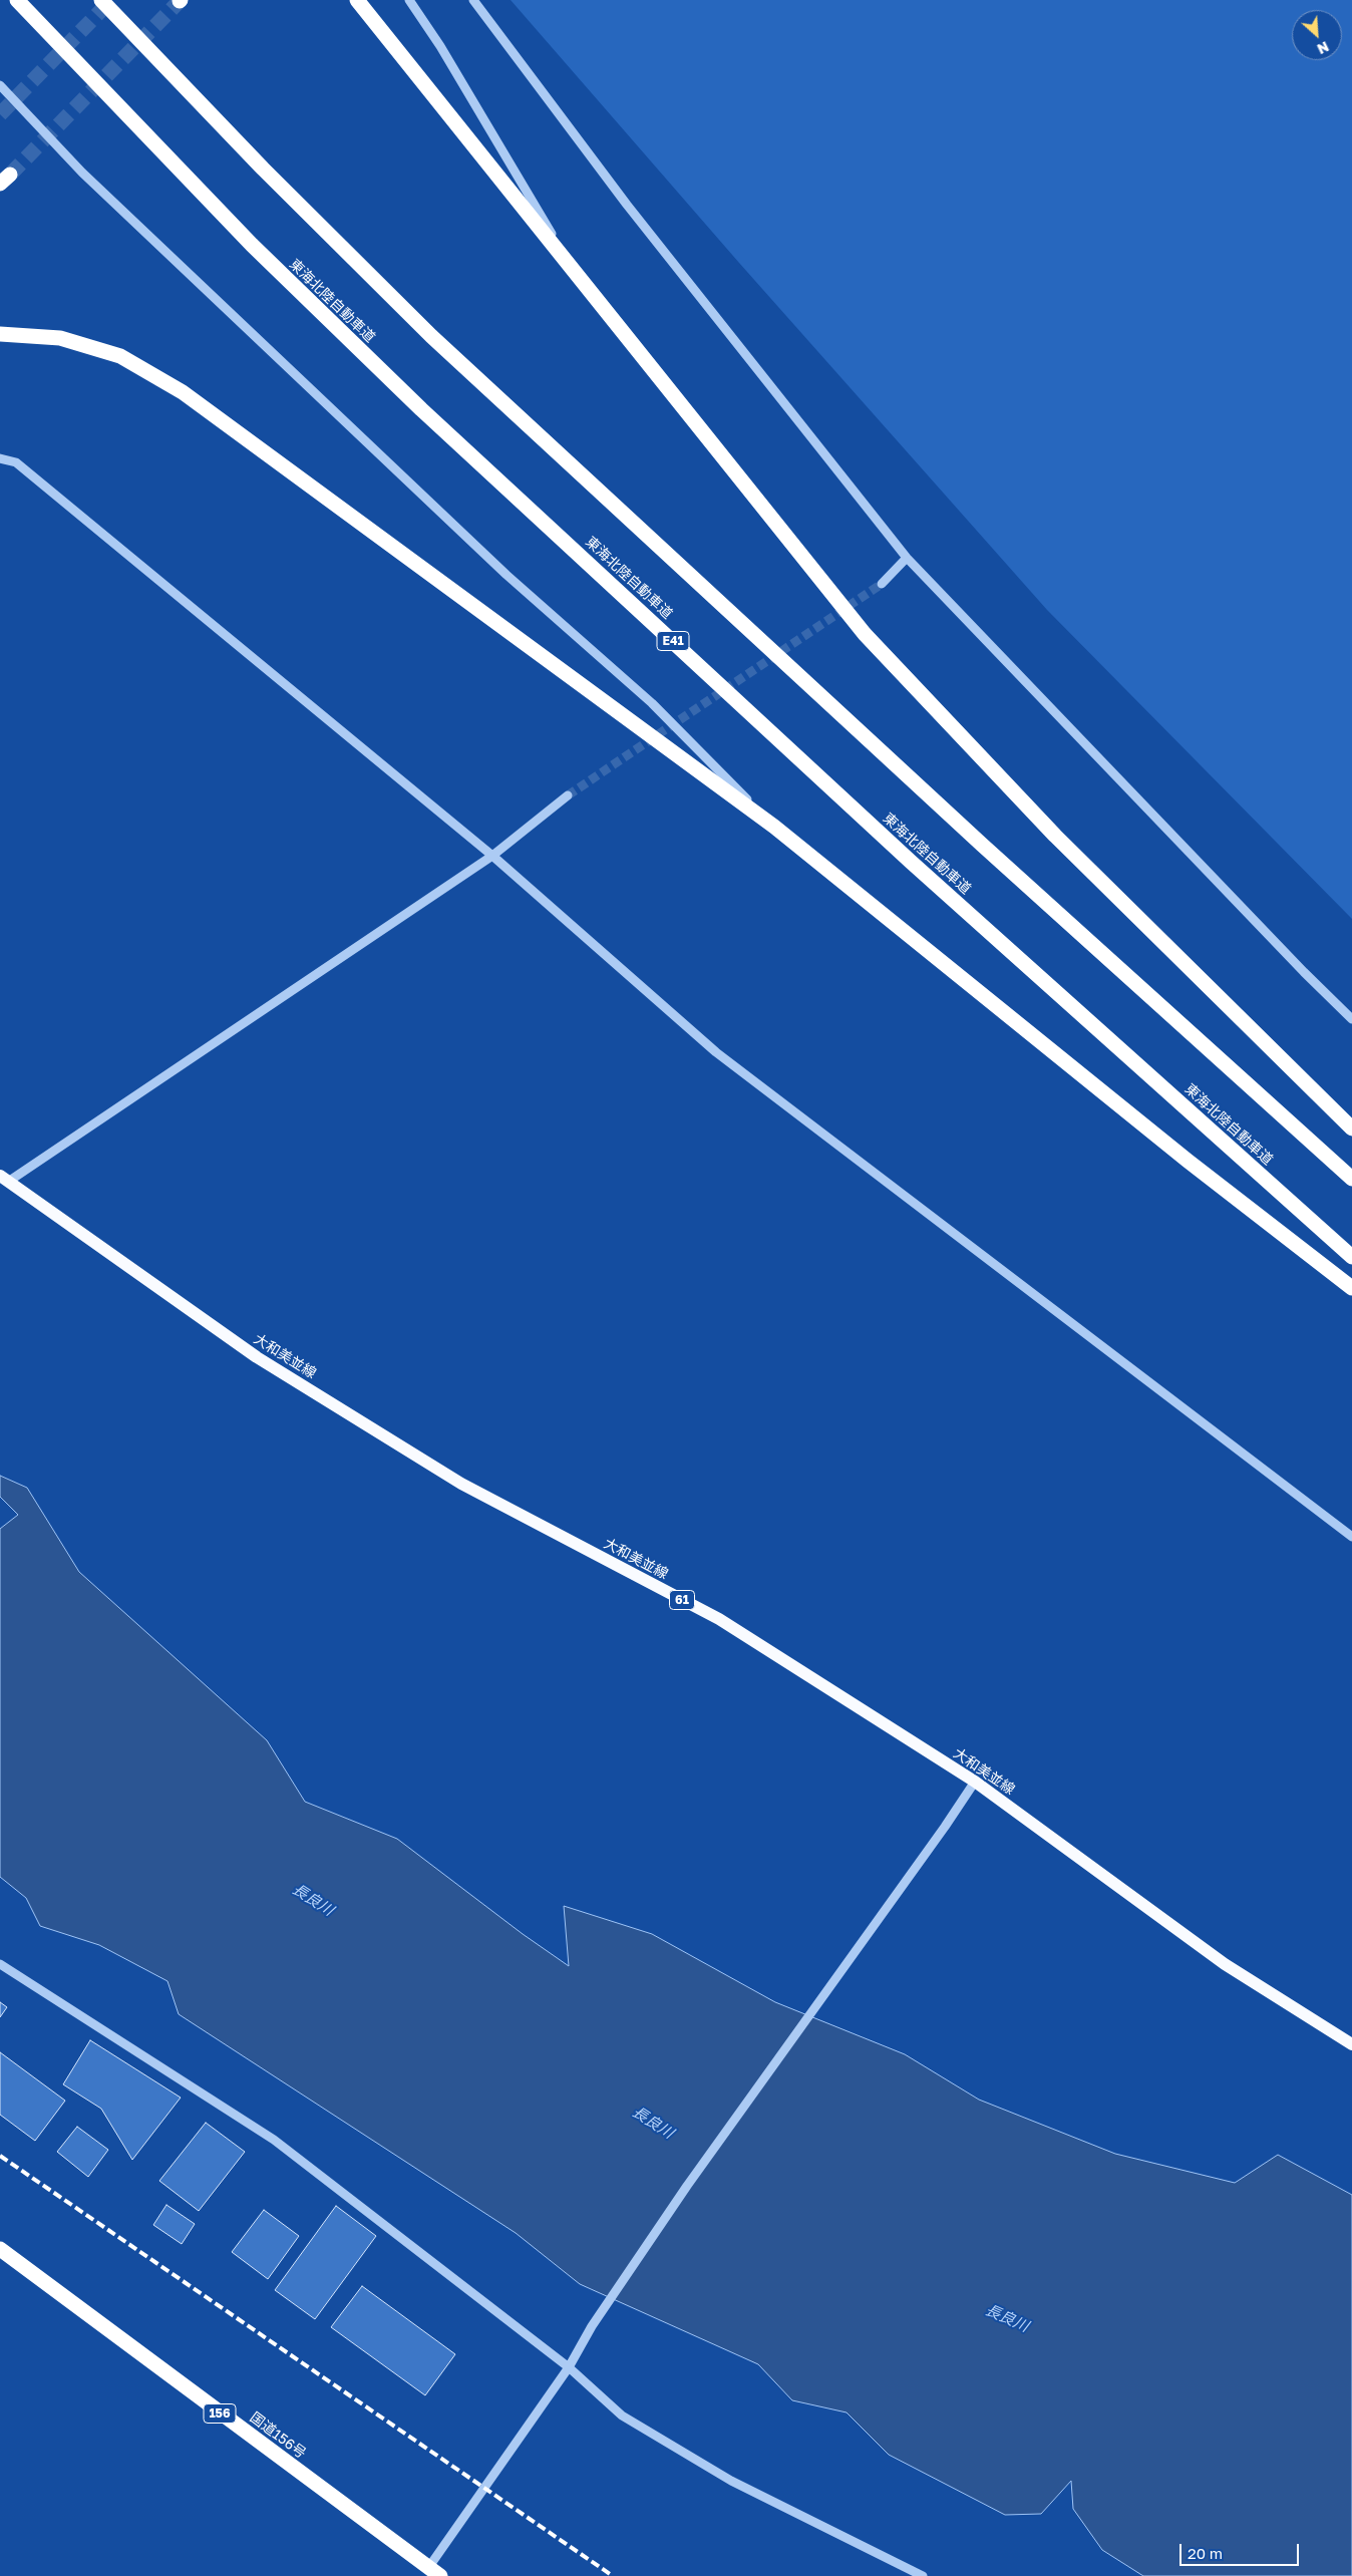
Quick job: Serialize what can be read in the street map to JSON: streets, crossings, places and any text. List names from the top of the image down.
{
  "streets": {
    "highway": [
      "東海北陸自動車道",
      "E41",
      "156",
      "国道156号"
    ],
    "main road": ["大和美並線", "61"]
  },
  "water": ["長良川"],
  "scale_bar": "20 m",
  "north": "bottom right"
}
